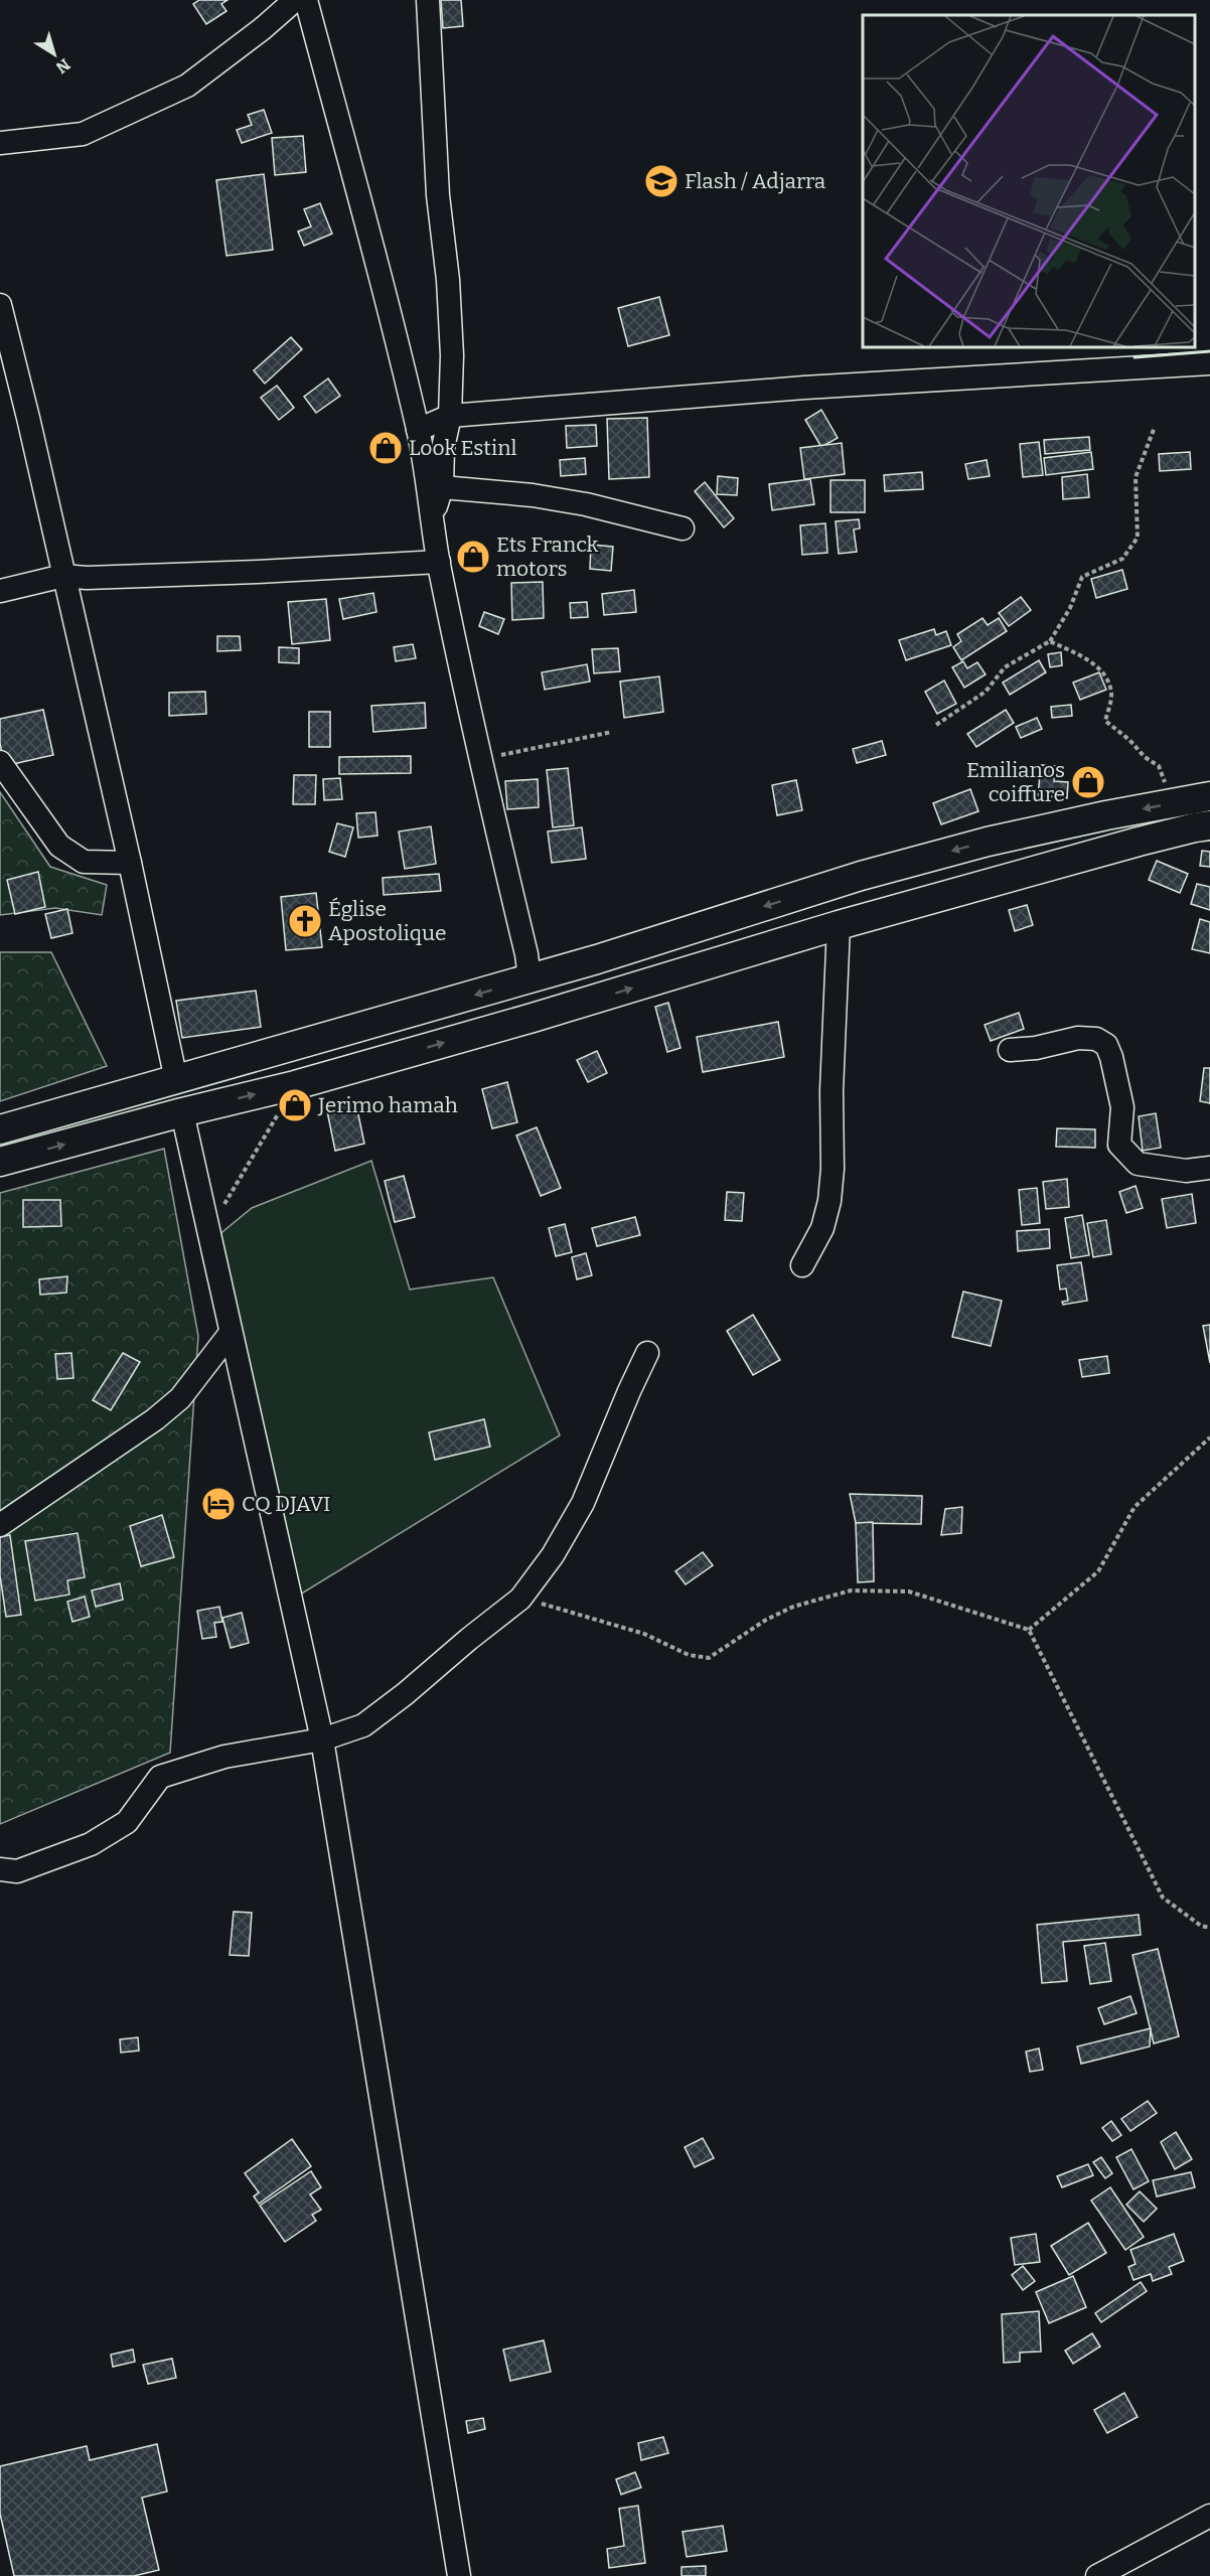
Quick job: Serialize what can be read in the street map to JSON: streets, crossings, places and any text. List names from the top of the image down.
{
  "places": {
    "school or university": ["Flash / Adjarra"],
    "shop": [
      "Look Estinl",
      "Ets Franck motors",
      "Emilianos coiffure",
      "Jerimo hamah"
    ],
    "church": ["Église Apostolique"],
    "hotel": ["CQ DJAVI"]
  },
  "north": "bottom right"
}
